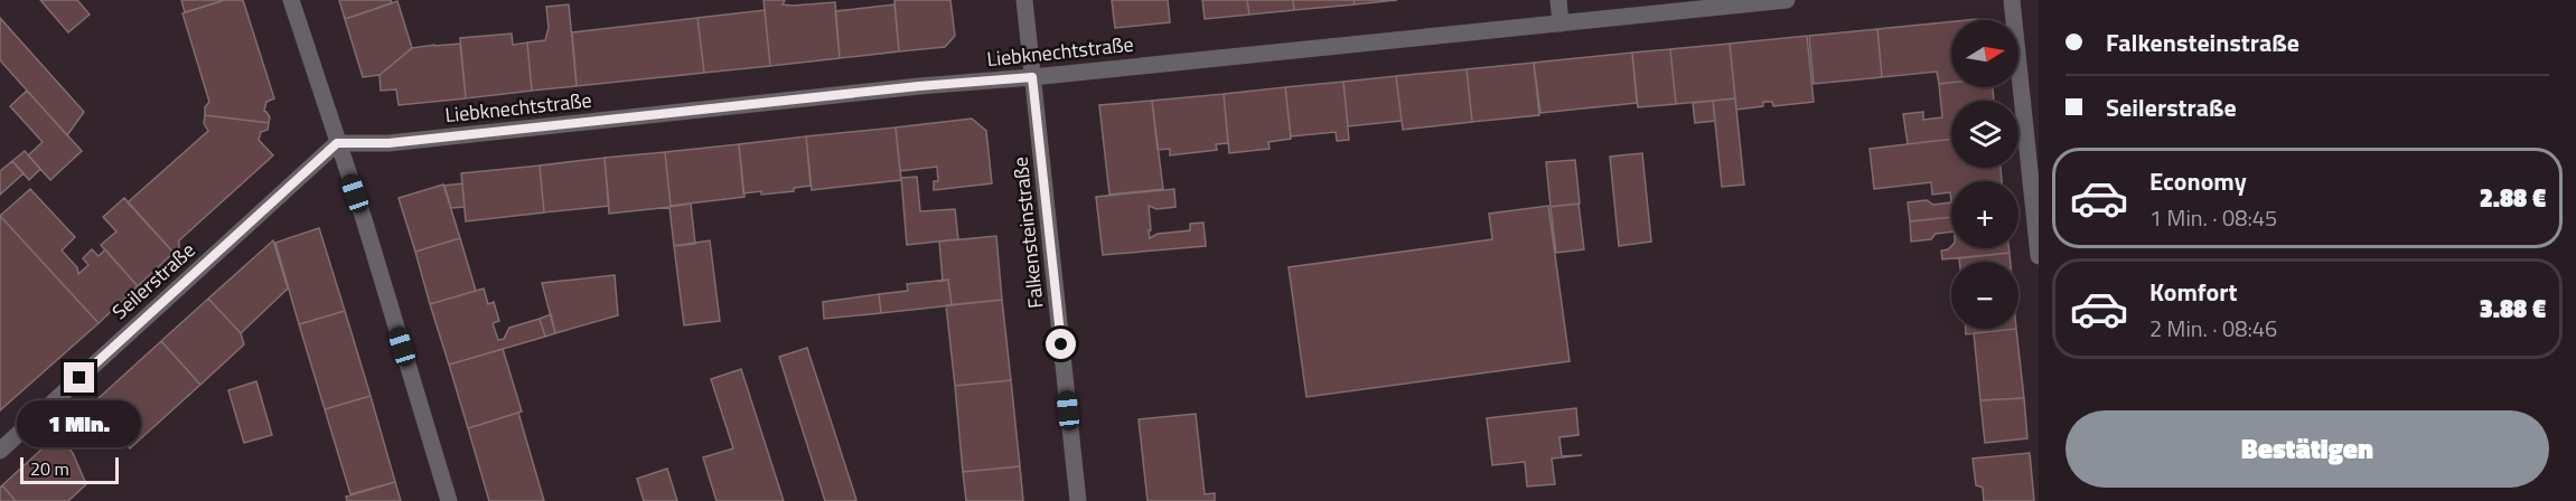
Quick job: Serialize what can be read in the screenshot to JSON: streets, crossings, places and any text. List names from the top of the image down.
{
  "streets": {
    "street": ["Liebknechtstraße", "Falkensteinstraße", "Seilerstraße"]
  },
  "crossings": [
    ["Liebknechtstraße", "Falkensteinstraße"],
    ["Liebknechtstraße", "Seilerstraße"]
  ],
  "scale_bar": "20 m",
  "north": "right",
  "page": {
    "banner": ["Falkensteinstraße", "Seilerstraße"],
    "map_buttons": ["+", "−"],
    "list": [
      {
        "name": "Economy",
        "note": "1 Min. · 08:45",
        "value": "2.88 €"
      },
      {
        "name": "Komfort",
        "note": "2 Min. · 08:46",
        "value": "3.88 €"
      }
    ],
    "buttons": "Bestätigen",
    "bubble": "1 Min.",
    "scale": "20 m"
  }
}
